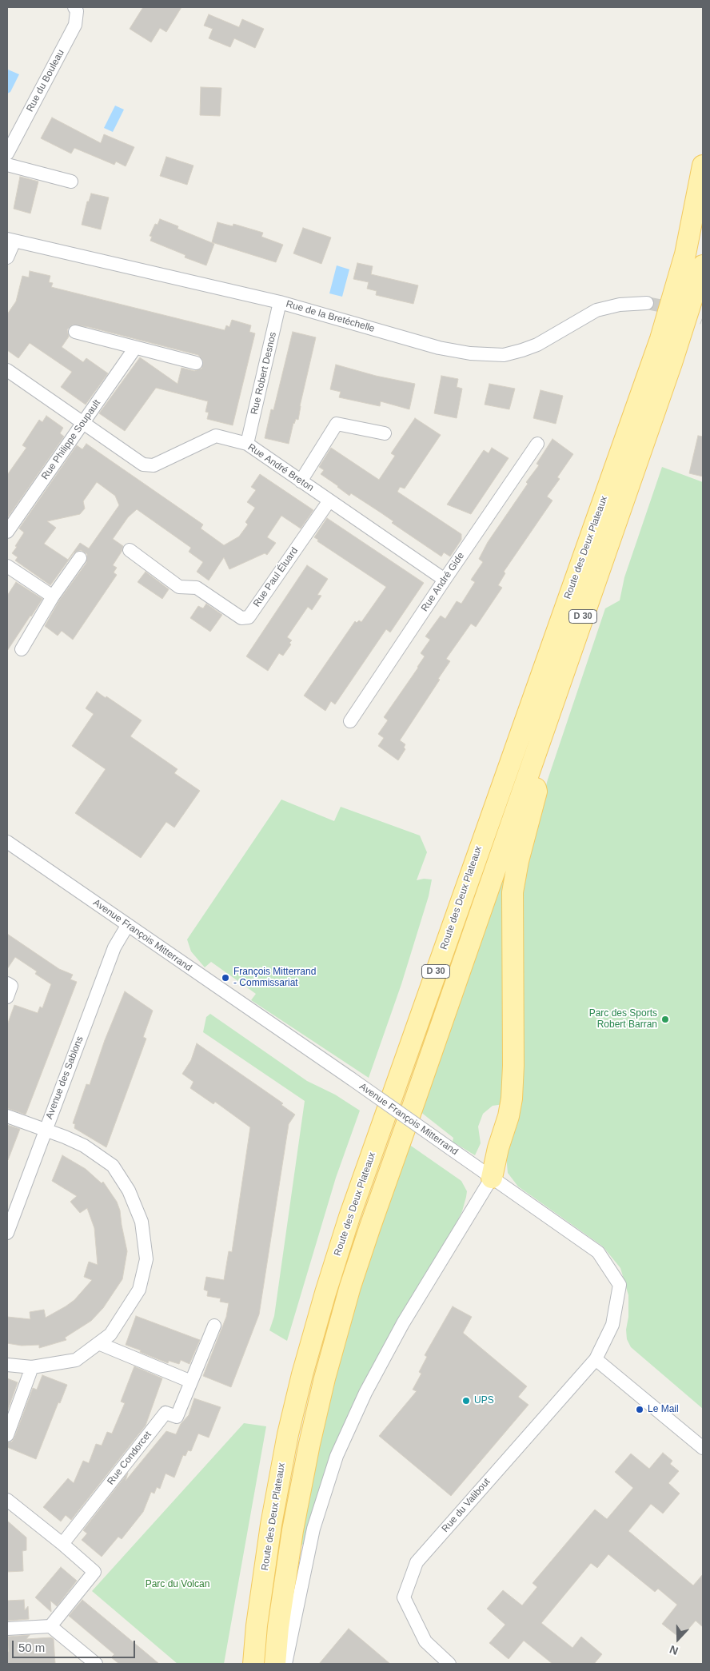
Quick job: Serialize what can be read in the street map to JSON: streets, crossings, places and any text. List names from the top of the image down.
{
  "streets": {
    "main road": ["Route des Deux Plateaux", "D 30"],
    "street": [
      "Rue du Bouleau",
      "Rue de la Bretéchelle",
      "Rue Robert Desnos",
      "Rue Philippe Soupault",
      "Rue André Breton",
      "Rue Paul Éluard",
      "Rue André Gide",
      "Avenue François Mitterrand",
      "Avenue des Sablons",
      "Rue Condorcet",
      "Rue du Valibout"
    ]
  },
  "crossings": [
    ["Rue de la Bretéchelle", "Rue Robert Desnos"],
    ["Rue Robert Desnos", "Rue André Breton"],
    ["Rue Philippe Soupault", "Rue André Breton"],
    ["Rue André Breton", "Rue Paul Éluard"],
    ["Rue André Breton", "Rue André Gide"],
    ["Avenue François Mitterrand", "Avenue des Sablons"],
    ["Avenue François Mitterrand", "Rue du Valibout"]
  ],
  "parks": ["Parc du Volcan"],
  "places": [
    "François Mitterrand - Commissariat",
    "Parc des Sports Robert Barran",
    "UPS",
    "Le Mail"
  ],
  "scale_bar": "50 m",
  "north": "bottom"
}
